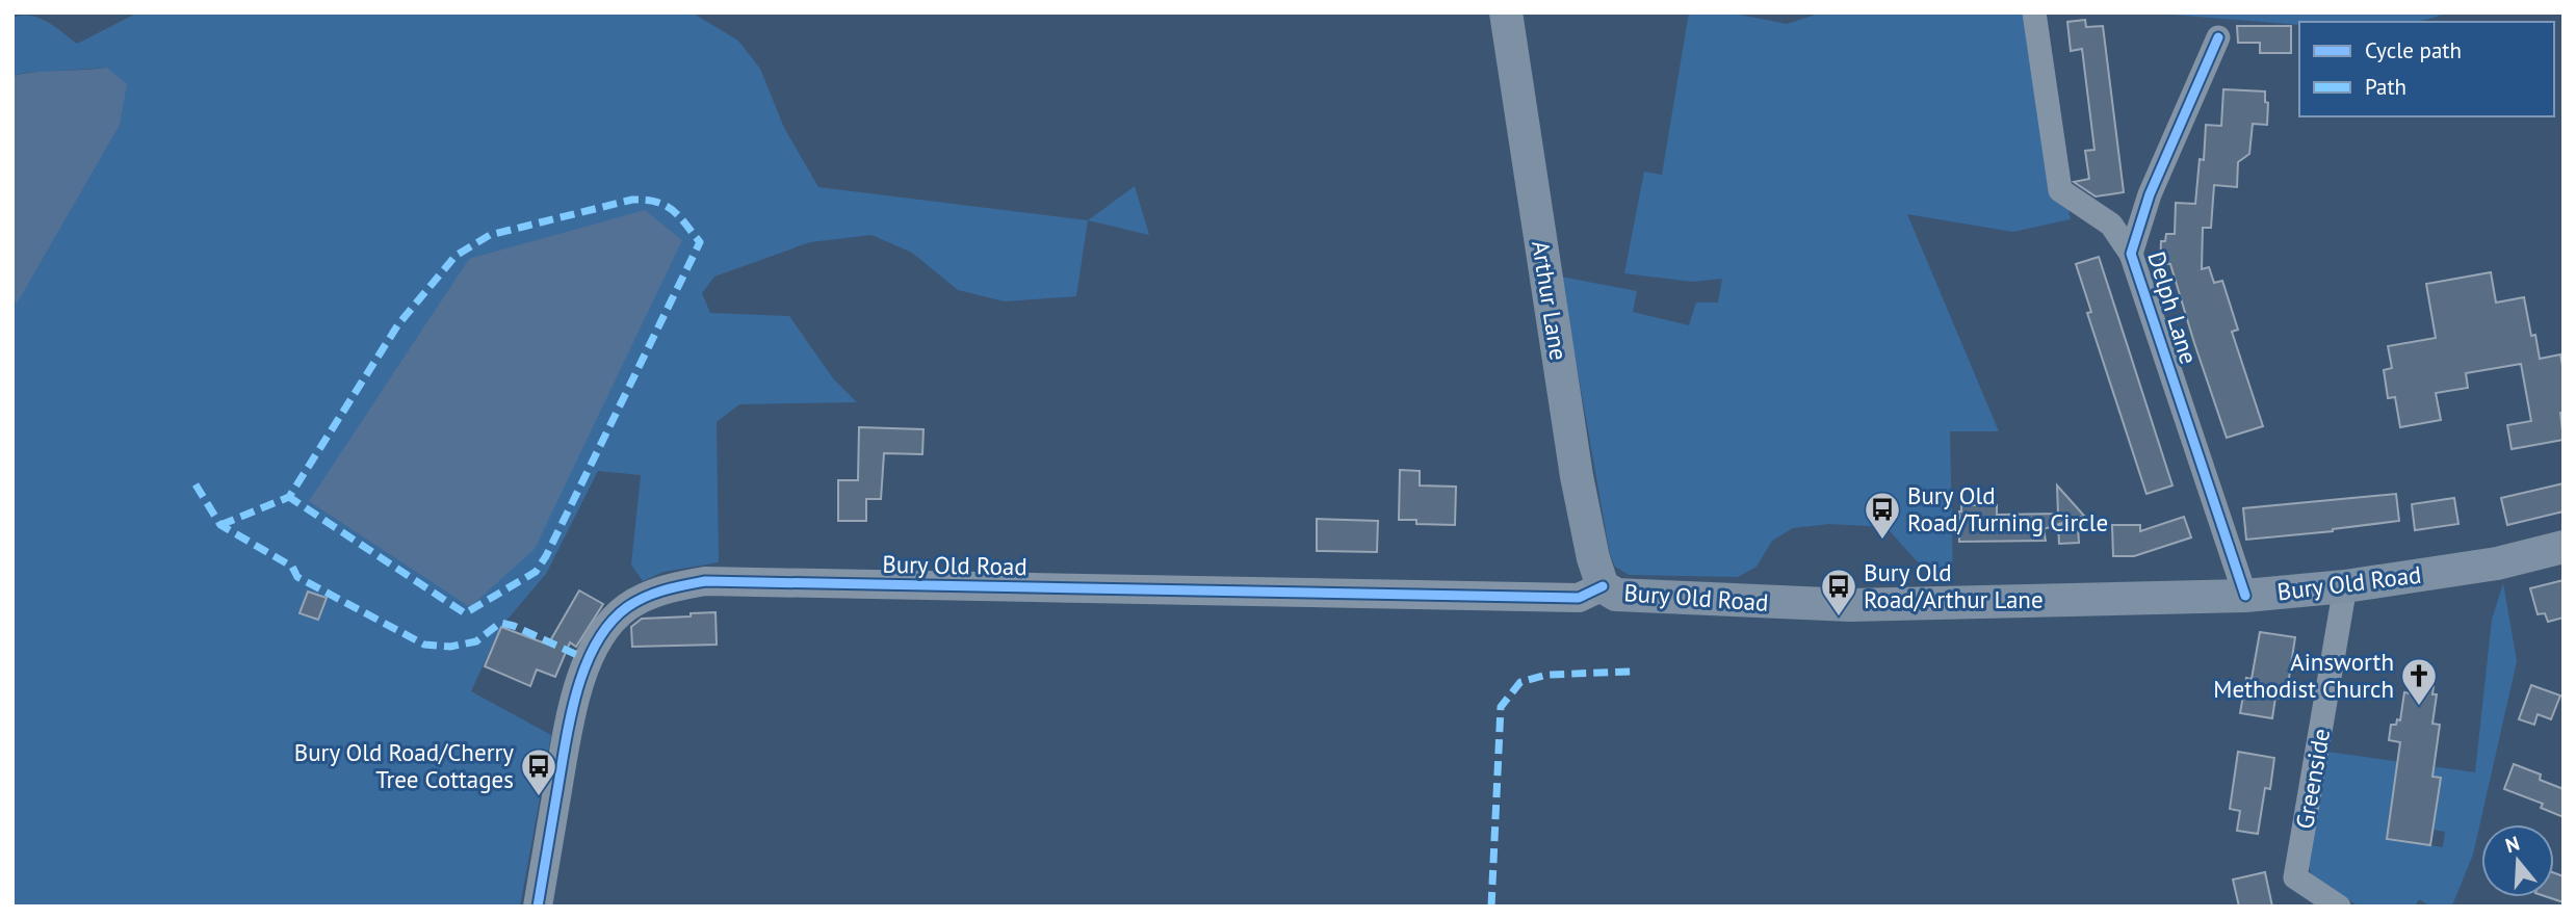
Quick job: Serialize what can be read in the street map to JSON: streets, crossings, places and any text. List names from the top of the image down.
{
  "streets": {
    "main road": ["Arthur Lane", "Bury Old Road"],
    "street": ["Delph Lane", "Greenside"]
  },
  "crossings": [
    ["Arthur Lane", "Bury Old Road"],
    ["Delph Lane", "Bury Old Road"],
    ["Bury Old Road", "Greenside"]
  ],
  "places": {
    "bus stop": ["Bury Old Road/Turning Circle", "Bury Old Road/Arthur Lane", "Bury Old Road/Cherry Tree Cottages"],
    "church": ["Ainsworth Methodist Church"]
  },
  "legend": ["Cycle path", "Path"],
  "north": "top"
}
